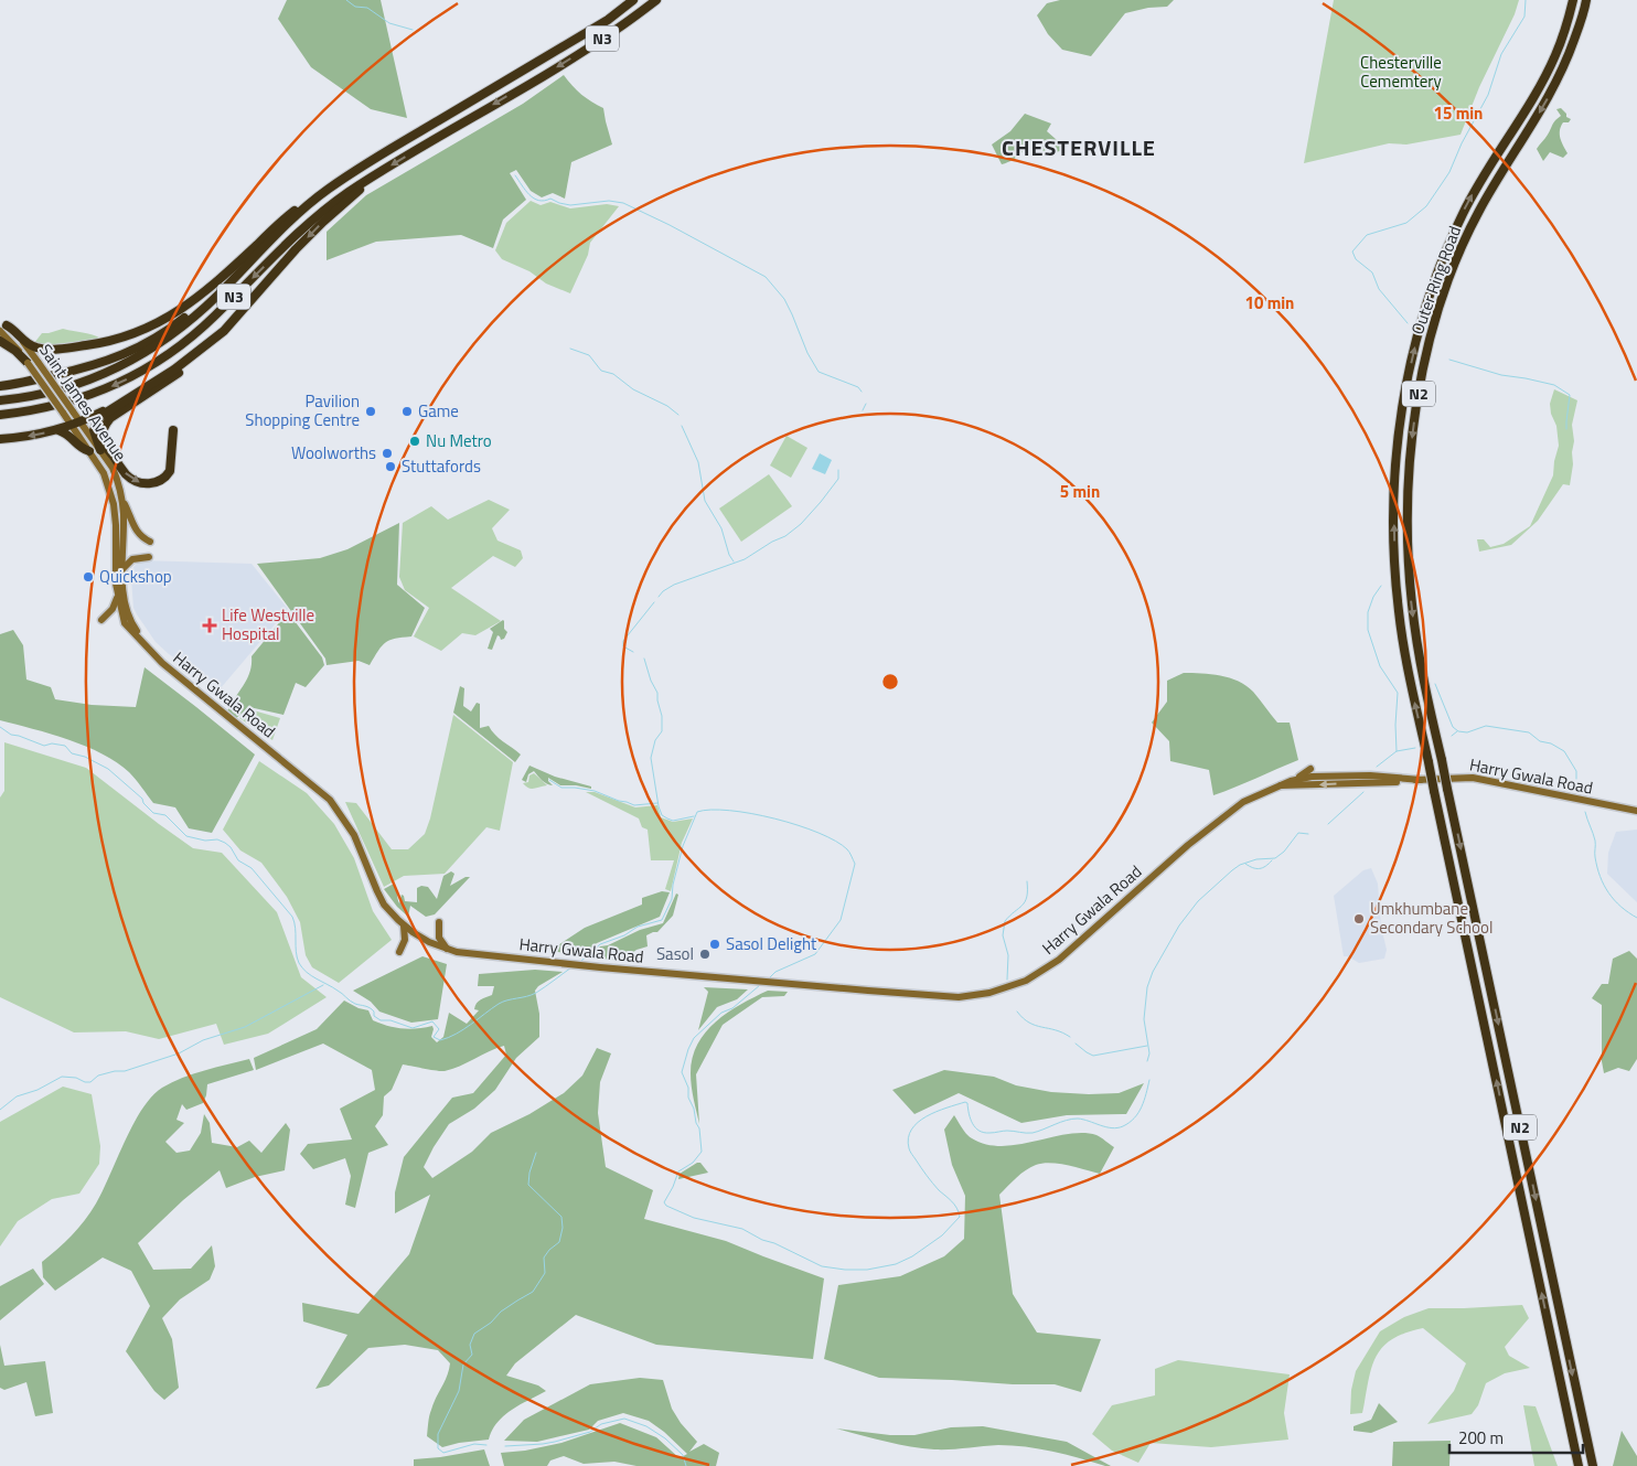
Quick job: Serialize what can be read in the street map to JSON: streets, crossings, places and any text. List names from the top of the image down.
{
  "streets": {
    "highway": ["N3", "Outer Ring Road", "N2"],
    "main road": ["Saint James Avenue", "Harry Gwala Road"]
  },
  "crossings": [
    ["Saint James Avenue", "Harry Gwala Road"]
  ],
  "districts": ["CHESTERVILLE"],
  "parks": ["Chesterville Cememtery"],
  "places": {
    "other": [
      "Pavilion Shopping Centre",
      "Game",
      "Nu Metro",
      "Woolworths",
      "Stuttafords",
      "Quickshop",
      "Umkhumbane Secondary School",
      "Sasol Delight",
      "Sasol"
    ],
    "health": ["Life Westville Hospital"]
  },
  "scale_bar": "200 m",
  "rings": ["15 min", "10 min", "5 min"]
}
